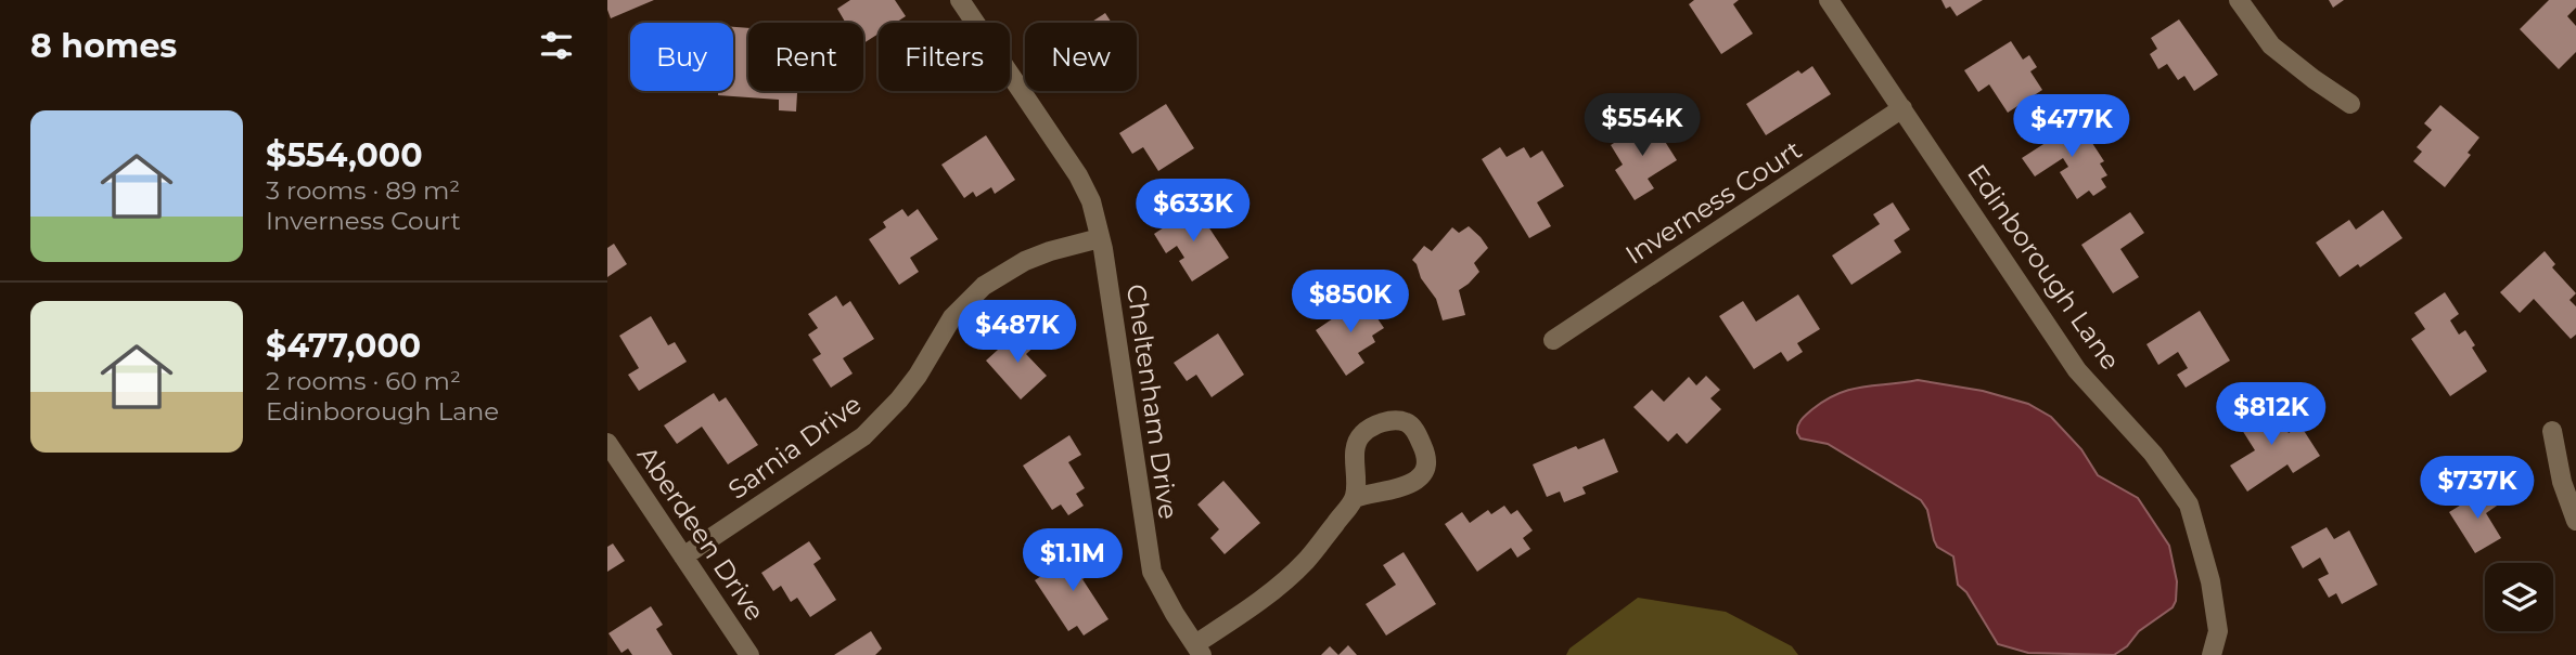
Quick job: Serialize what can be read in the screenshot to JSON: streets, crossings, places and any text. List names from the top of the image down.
{
  "streets": {
    "street": [
      "Inverness Court",
      "Edinborough Lane",
      "Cheltenham Drive",
      "Sarnia Drive",
      "Aberdeen Drive"
    ]
  },
  "crossings": [
    ["Inverness Court", "Edinborough Lane"],
    ["Cheltenham Drive", "Sarnia Drive"],
    ["Sarnia Drive", "Aberdeen Drive"]
  ],
  "page": {
    "heading": "8 homes",
    "chip": [
      "Buy",
      "Rent",
      "Filters",
      "New"
    ],
    "list": [
      {
        "name": "$554,000",
        "note": "3 rooms · 89 m² · Inverness Court"
      },
      {
        "name": "$477,000",
        "note": "2 rooms · 60 m² · Edinborough Lane"
      }
    ],
    "price": [
      "$554K",
      "$477K",
      "$633K",
      "$850K",
      "$487K",
      "$812K",
      "$737K",
      "$1.1M"
    ]
  }
}
